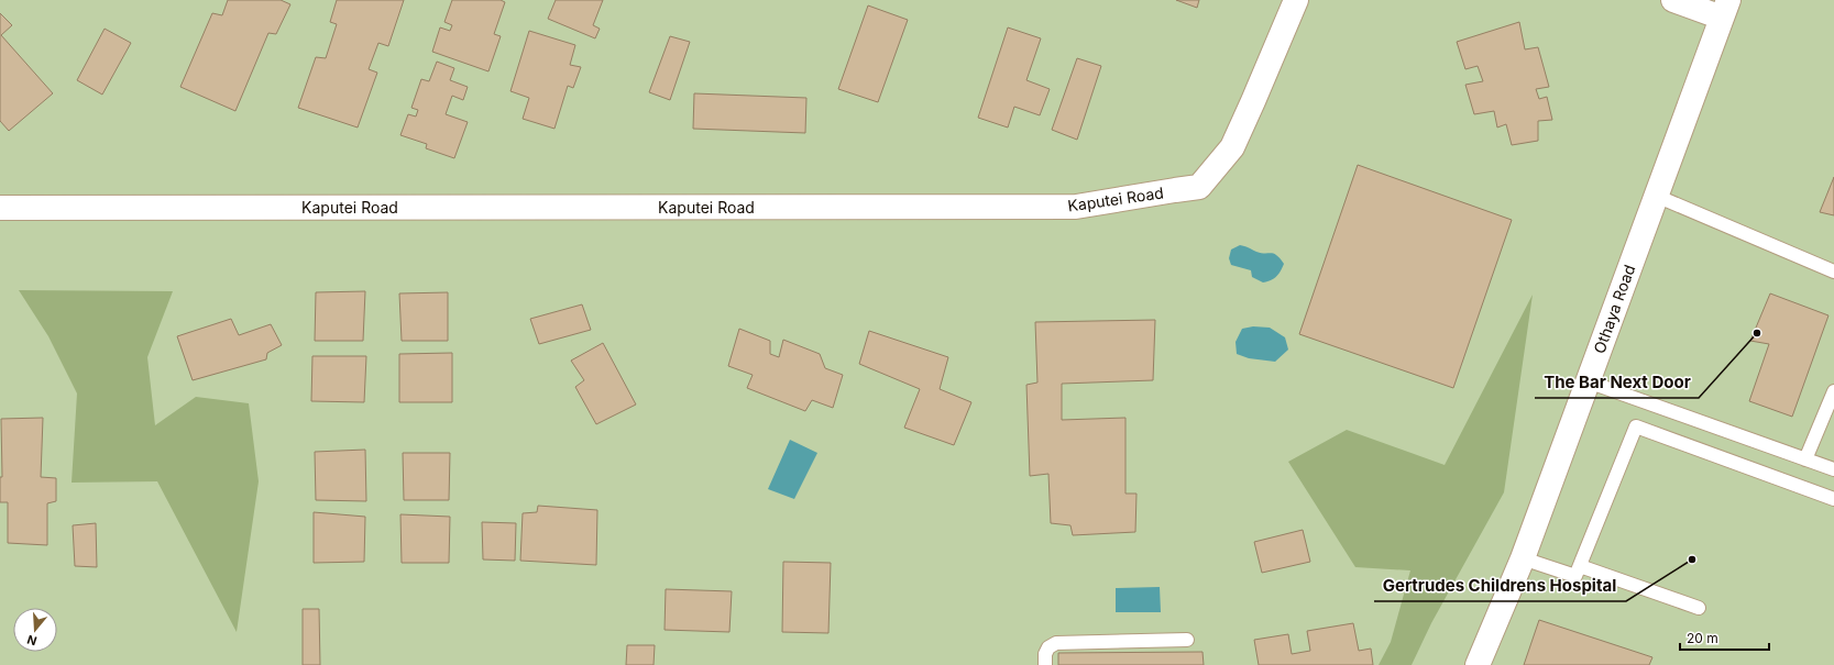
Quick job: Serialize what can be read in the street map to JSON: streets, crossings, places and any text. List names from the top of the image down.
{
  "streets": {
    "street": ["Kaputei Road", "Othaya Road"]
  },
  "places": ["The Bar Next Door", "Gertrudes Childrens Hospital"],
  "scale_bar": "20 m",
  "north": "bottom"
}
